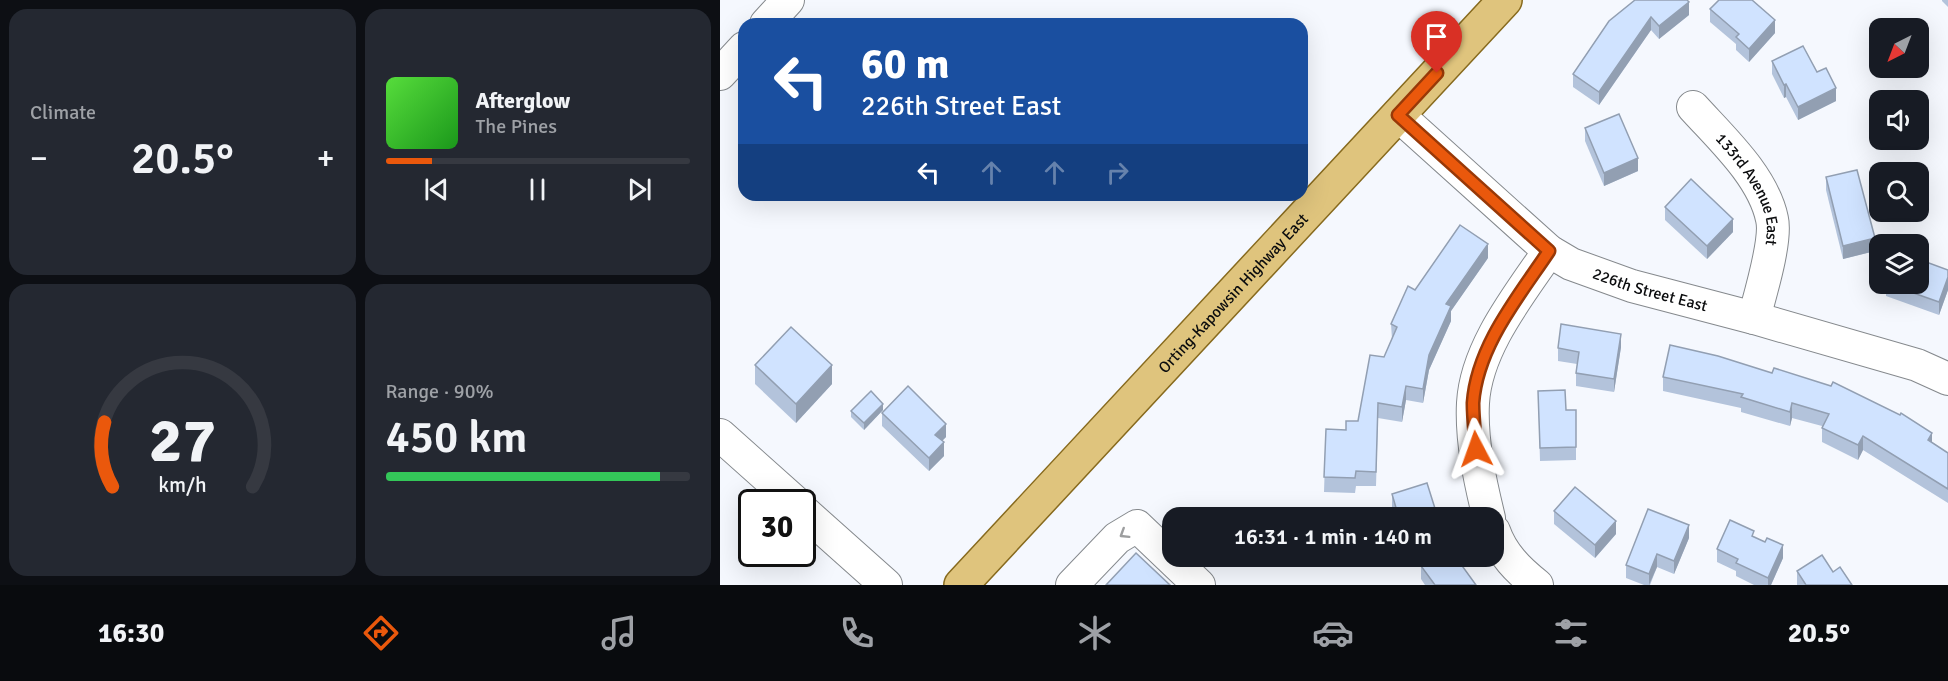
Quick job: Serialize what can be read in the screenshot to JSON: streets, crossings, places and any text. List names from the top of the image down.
{
  "streets": {
    "main road": ["Orting-Kapowsin Highway East"],
    "street": ["133rd Avenue East", "226th Street East"]
  },
  "crossings": [
    ["133rd Avenue East", "226th Street East"],
    ["226th Street East", "Orting-Kapowsin Highway East"]
  ],
  "north": "bottom left",
  "page": {
    "tile": [
      "Climate",
      ["Range · 90%", "450 km"]
    ],
    "turn": ["60 m", "226th Street East"],
    "song": ["Afterglow", "The Pines"],
    "heat": ["−", "20.5°", "+"],
    "limit": "30",
    "trip": "16:31 · 1 min · 140 m",
    "tabs": ["16:30", "20.5°"],
    "gauge": ["27", "km/h"]
  }
}
